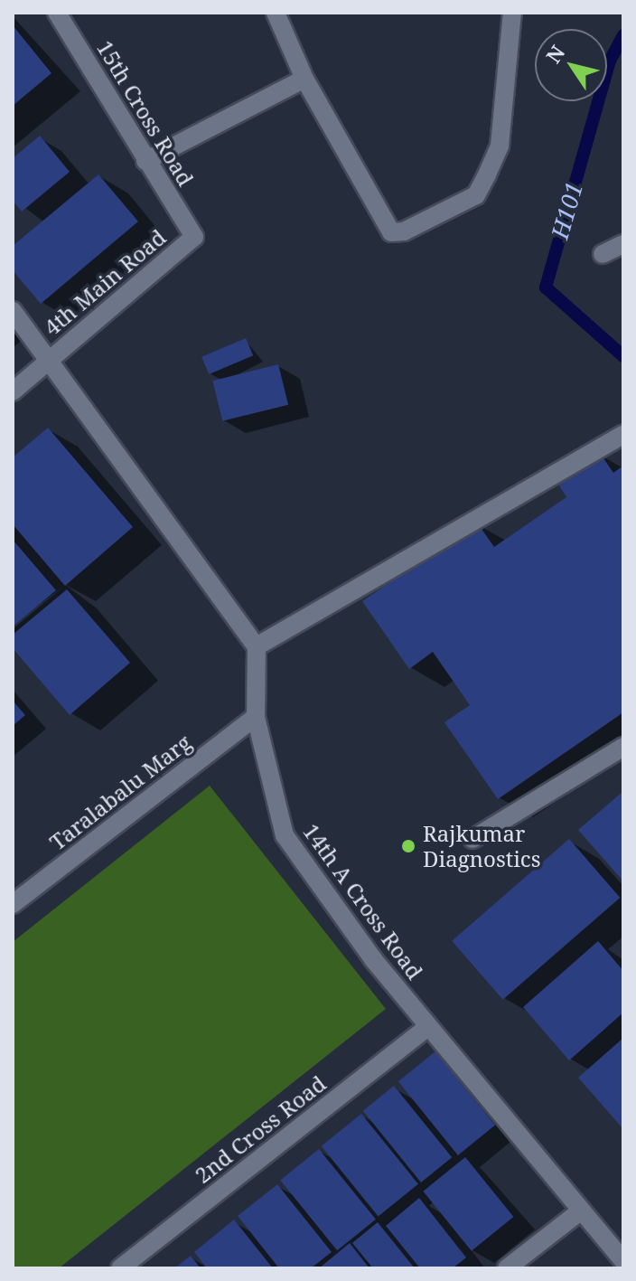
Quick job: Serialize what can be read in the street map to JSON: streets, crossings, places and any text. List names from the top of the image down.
{
  "streets": {
    "street": [
      "15th Cross Road",
      "4th Main Road",
      "Taralabalu Marg",
      "14th A Cross Road",
      "2nd Cross Road"
    ]
  },
  "crossings": [
    ["15th Cross Road", "4th Main Road"],
    ["Taralabalu Marg", "14th A Cross Road"],
    ["14th A Cross Road", "2nd Cross Road"]
  ],
  "water": ["H101"],
  "places": ["Rajkumar Diagnostics"],
  "north": "top left"
}
